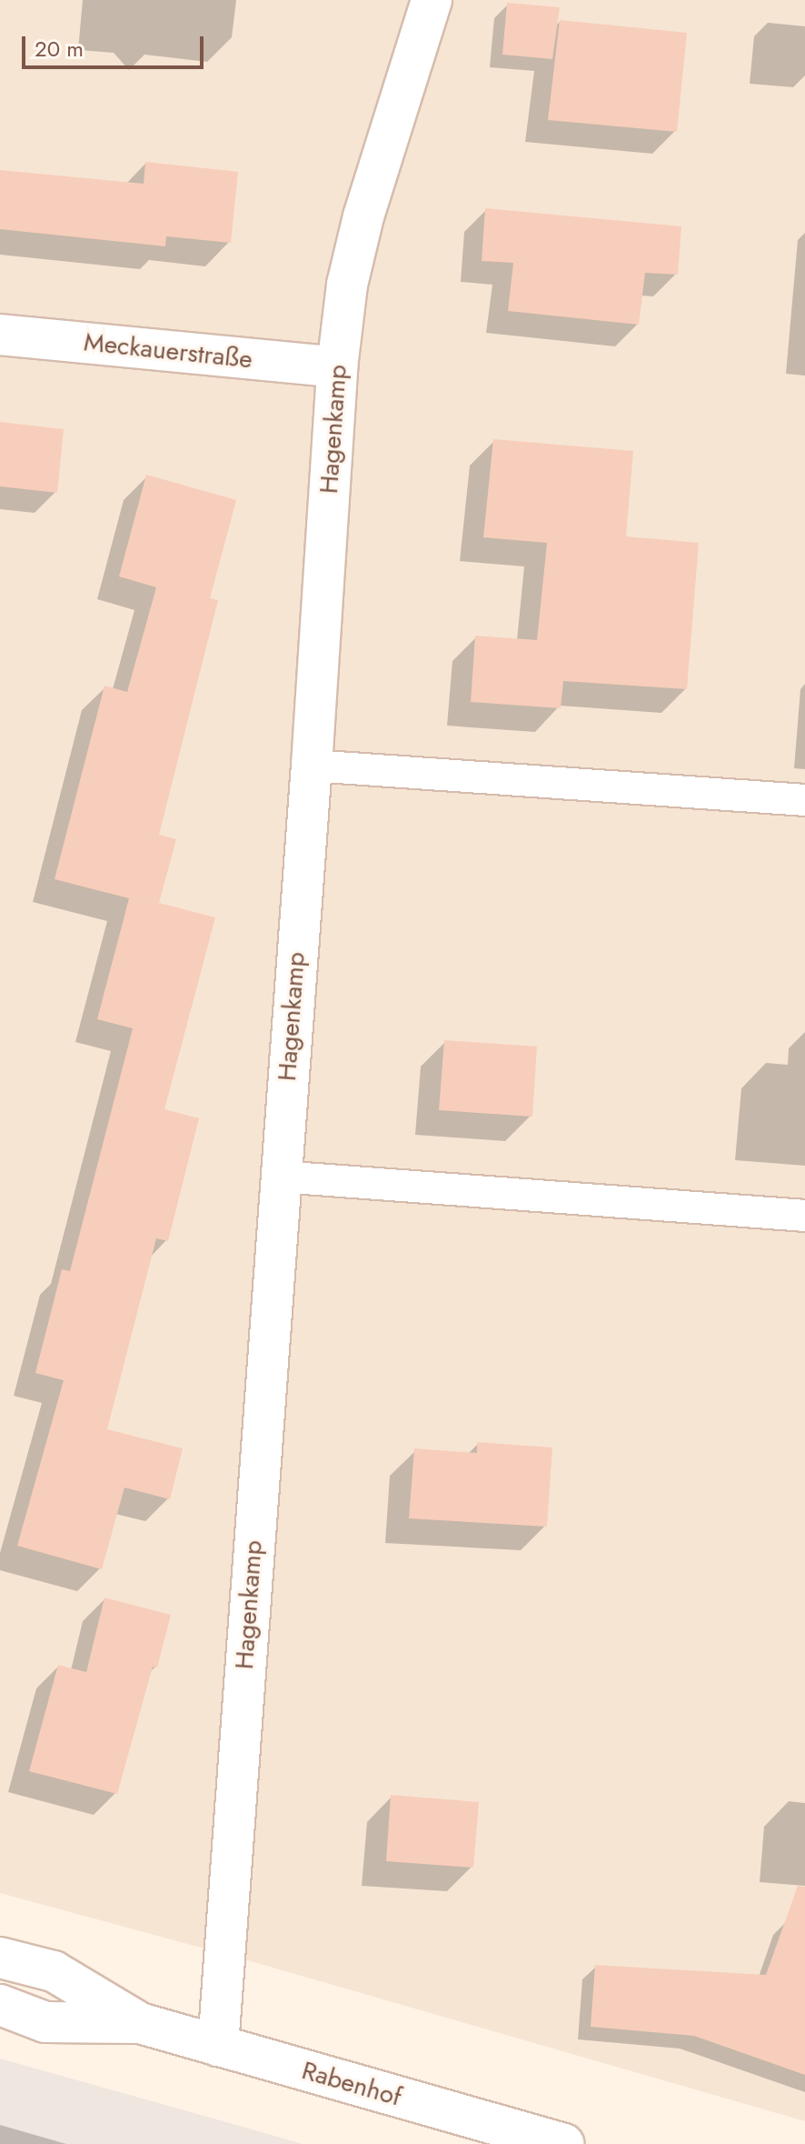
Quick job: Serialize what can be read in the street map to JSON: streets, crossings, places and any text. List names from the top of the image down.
{
  "streets": {
    "street": ["Meckauerstraße", "Hagenkamp", "Rabenhof"]
  },
  "crossings": [
    ["Meckauerstraße", "Hagenkamp"],
    ["Hagenkamp", "Rabenhof"]
  ],
  "scale_bar": "20 m"
}
